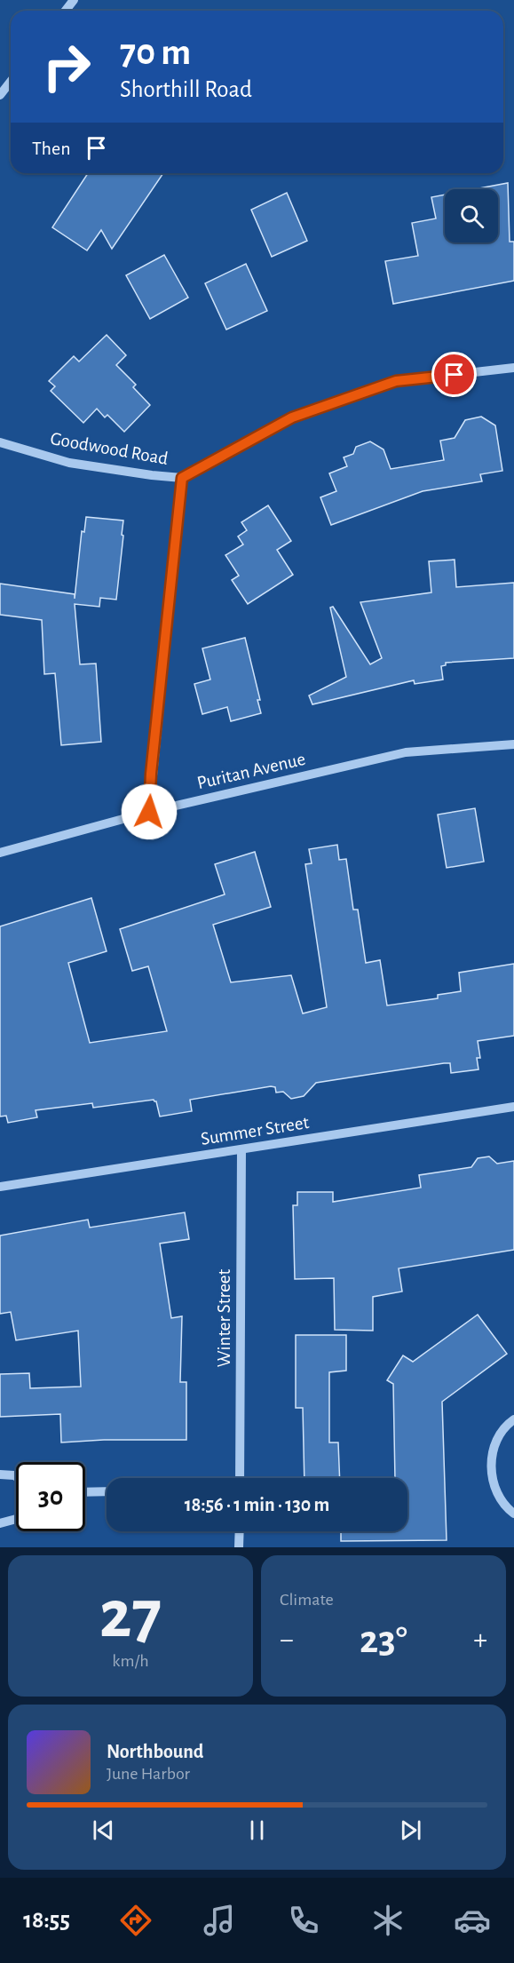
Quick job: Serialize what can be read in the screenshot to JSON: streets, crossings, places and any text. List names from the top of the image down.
{
  "streets": {
    "street": [
      "Goodwood Road",
      "Puritan Avenue",
      "Summer Street",
      "Winter Street"
    ]
  },
  "crossings": [
    ["Summer Street", "Winter Street"]
  ],
  "page": {
    "turn": ["70 m", "Shorthill Road"],
    "then": "Then",
    "limit": "30",
    "trip": "18:56 · 1 min · 130 m",
    "tile": [
      ["27", "km/h"],
      "Climate"
    ],
    "heat": ["−", "23°", "+"],
    "song": ["Northbound", "June Harbor"],
    "tabs": "18:55"
  }
}
